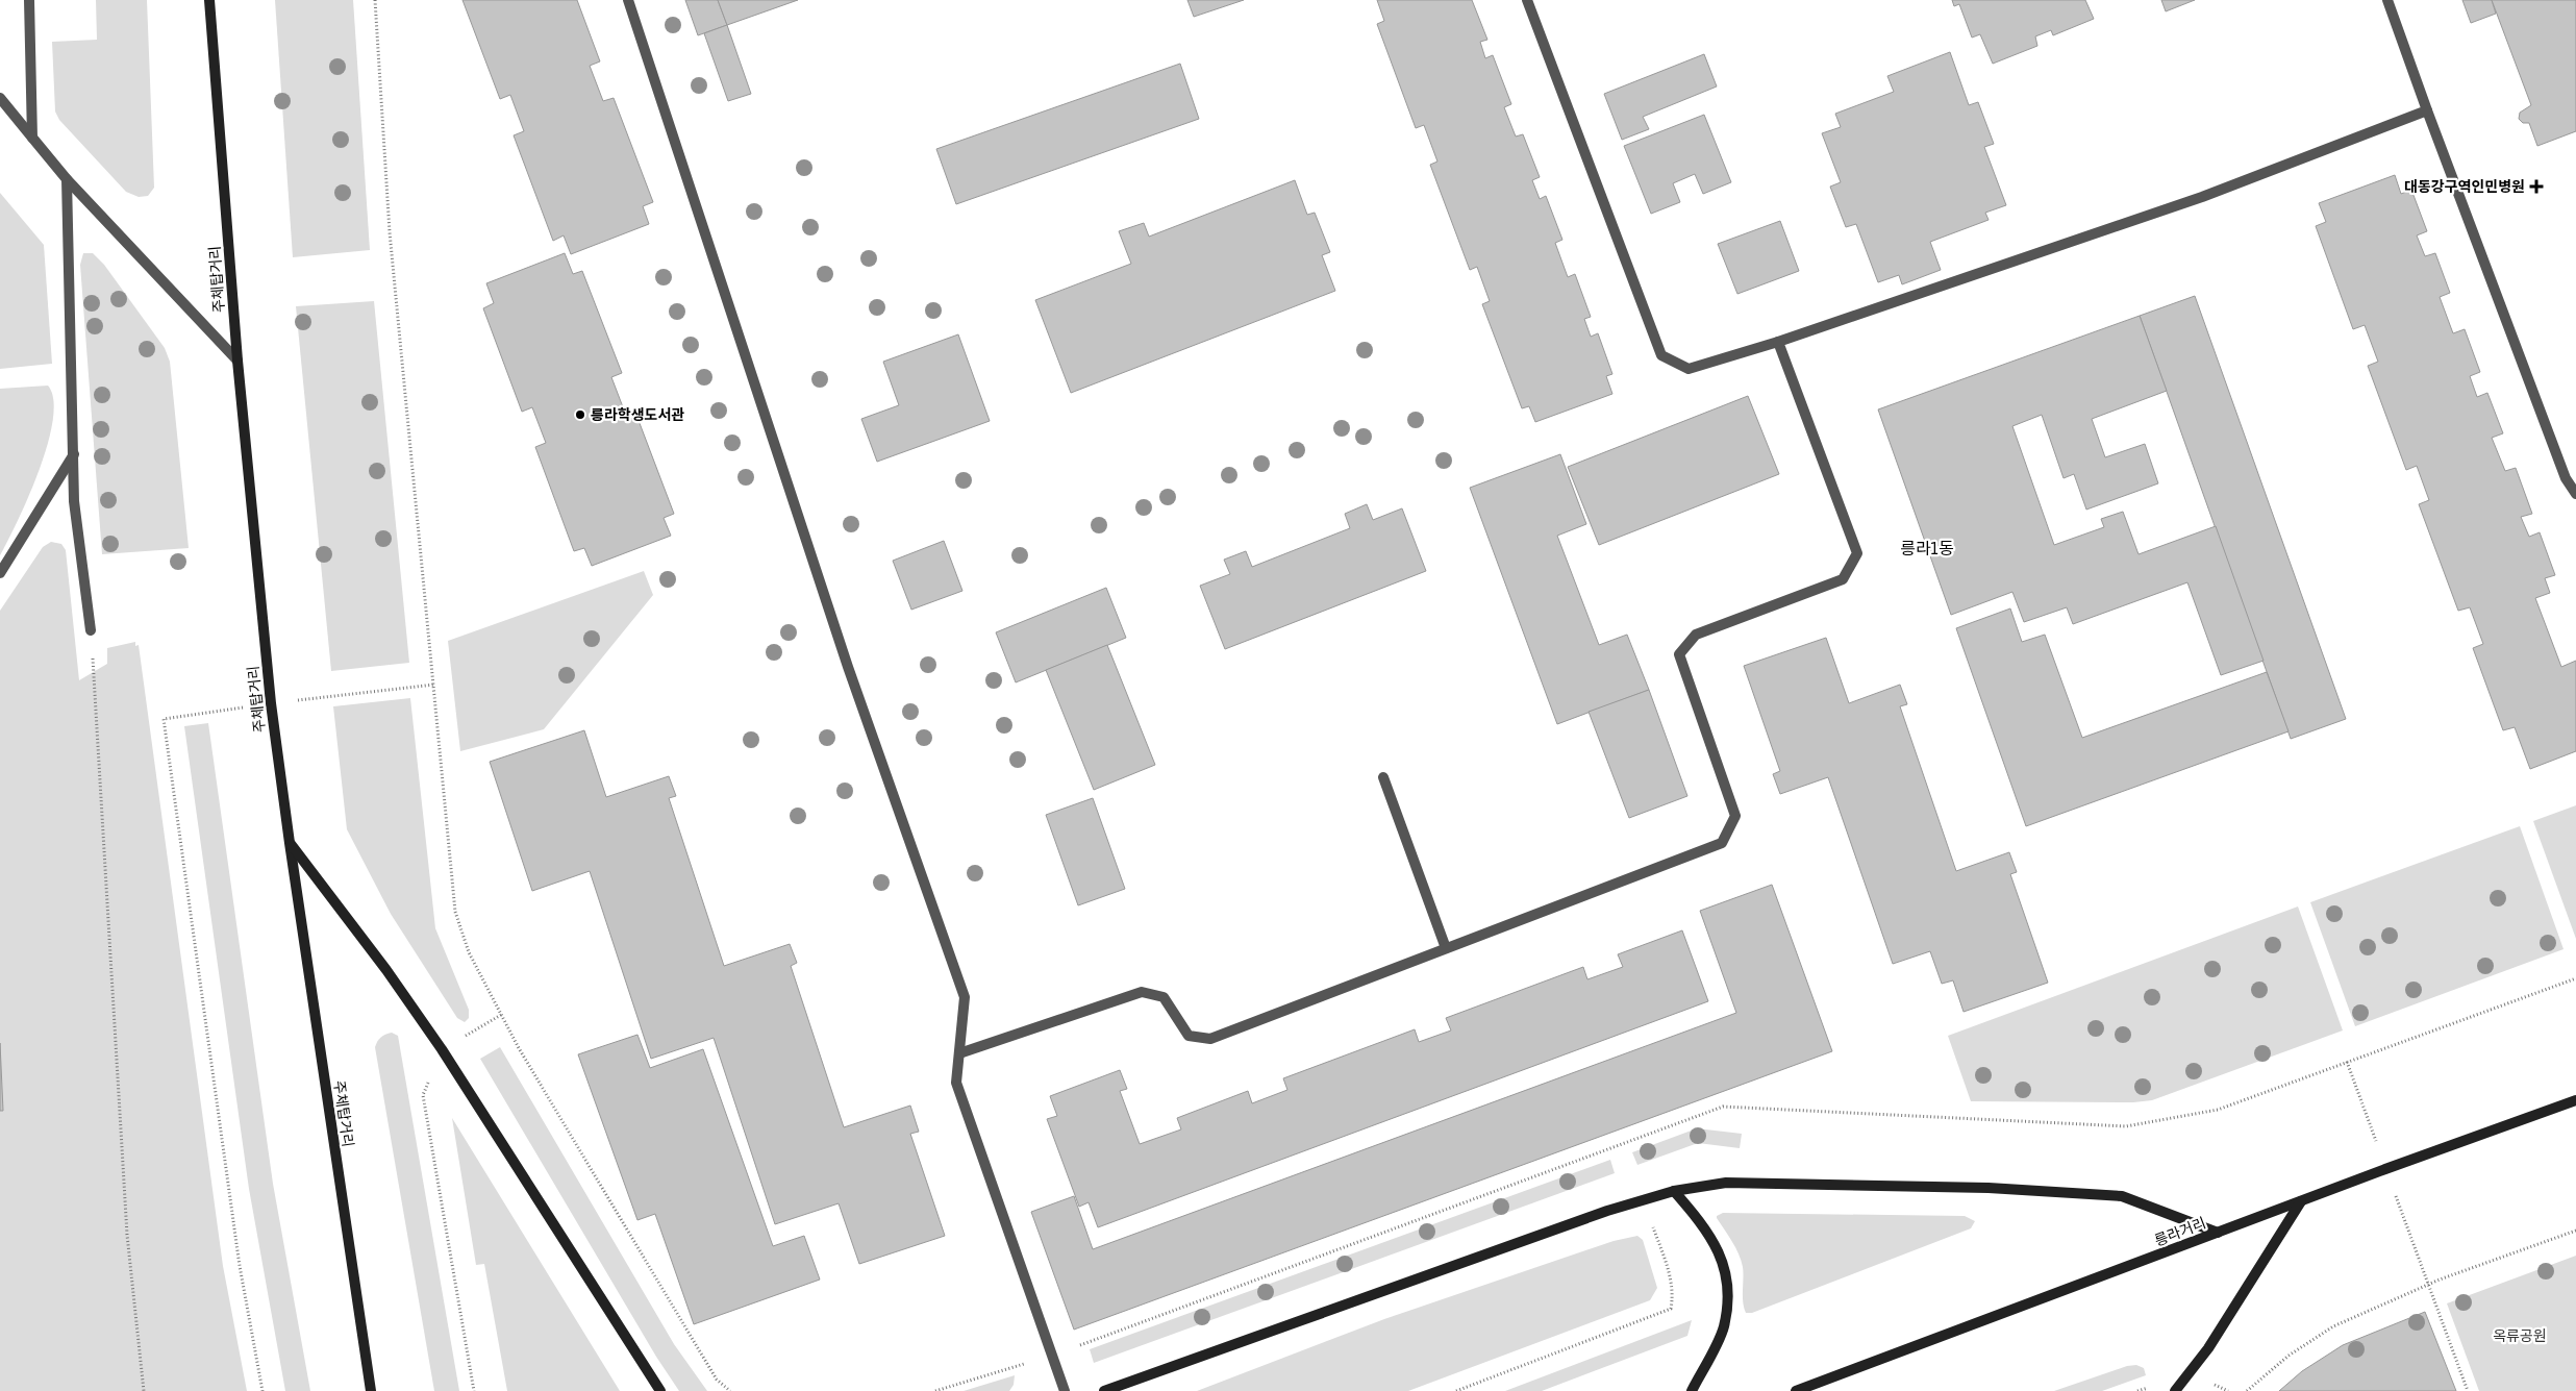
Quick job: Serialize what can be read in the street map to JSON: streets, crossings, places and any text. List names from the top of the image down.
{
  "streets": {
    "main road": ["주체탑거리", "릉라거리"]
  },
  "districts": ["릉라1동"],
  "parks": ["옥류공원"],
  "places": {
    "health": ["대동강구역인민병원"],
    "other": ["릉라학생도서관"]
  }
}
